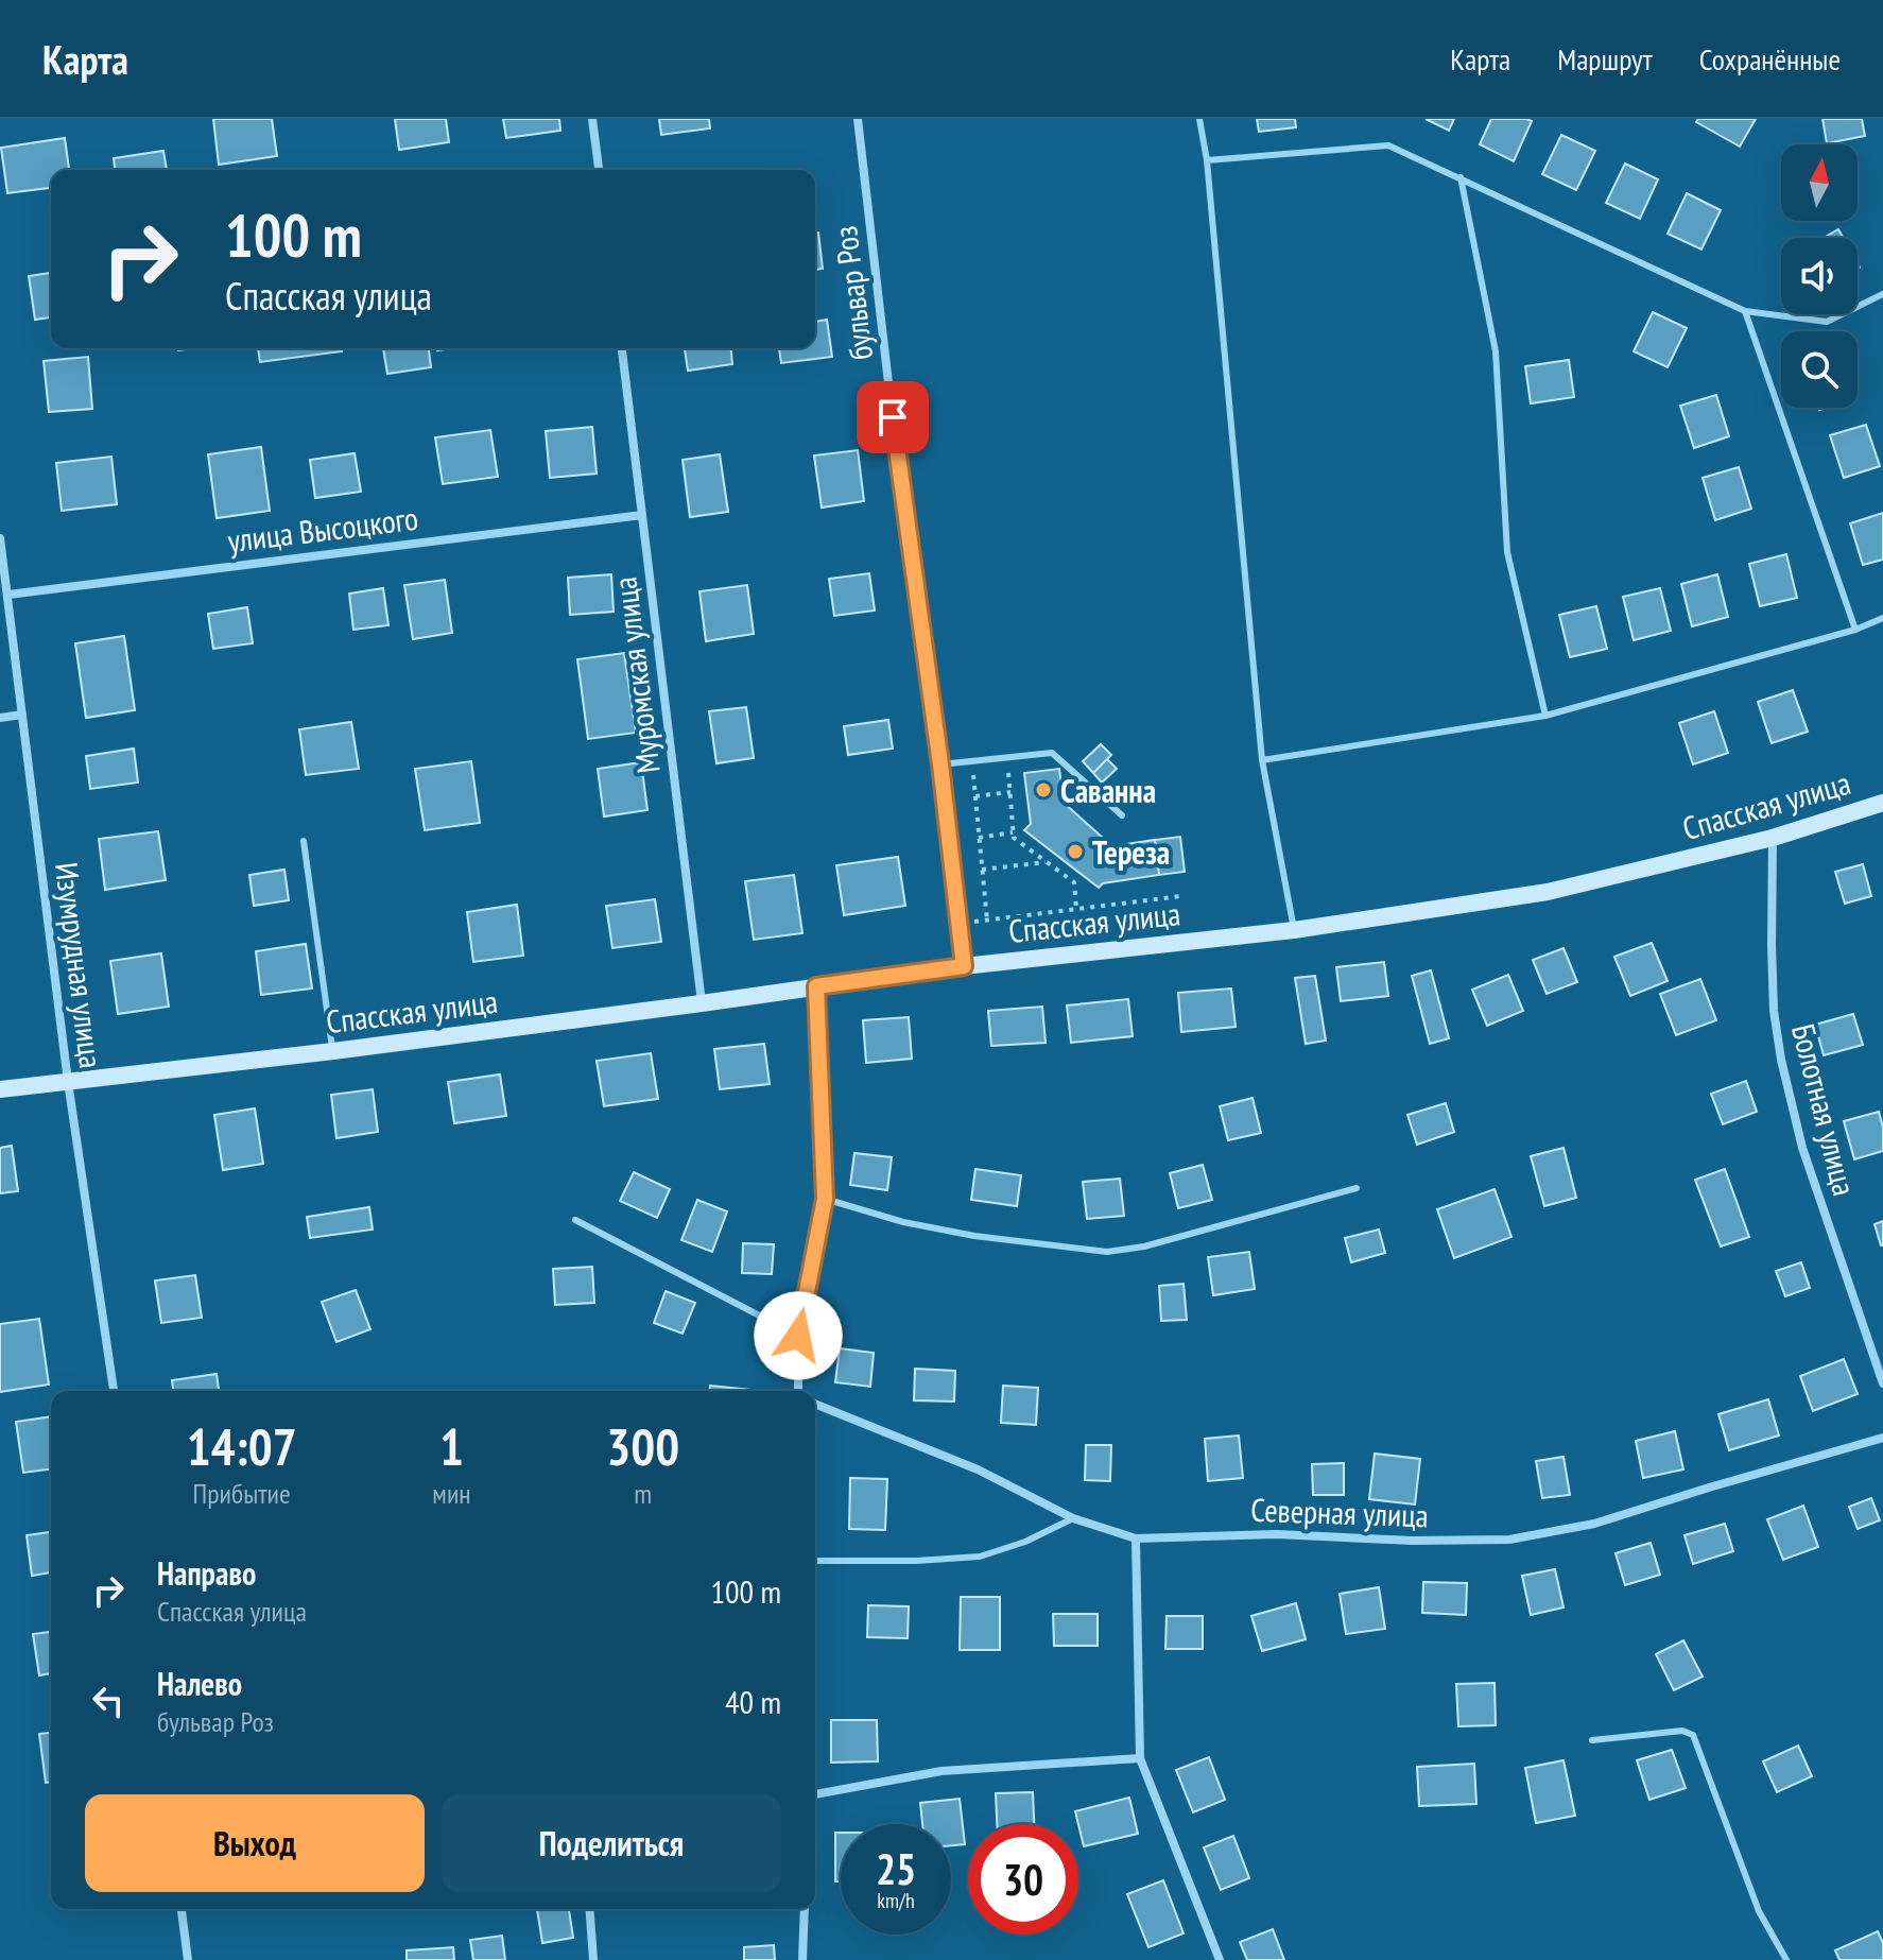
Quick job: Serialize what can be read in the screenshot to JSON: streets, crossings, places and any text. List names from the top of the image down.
{
  "streets": {
    "street": [
      "бульвар Роз",
      "улица Высоцкого",
      "Муромская улица",
      "Спасская улица",
      "Изумрудная улица",
      "Болотная улица",
      "Северная улица"
    ]
  },
  "crossings": [
    ["бульвар Роз", "Спасская улица"],
    ["улица Высоцкого", "Муромская улица"],
    ["улица Высоцкого", "Изумрудная улица"],
    ["Муромская улица", "Спасская улица"],
    ["Спасская улица", "Изумрудная улица"],
    ["Спасская улица", "Болотная улица"]
  ],
  "places": ["Саванна", "Тереза"],
  "north": "top",
  "page": {
    "header": "Карта",
    "nav": ["Карта", "Маршрут", "Сохранённые"],
    "turn": ["100 m", "Спасская улица"],
    "eta": [
      "14:07",
      "Прибытие",
      "1",
      "мин",
      "300",
      "m"
    ],
    "list": [
      {
        "name": "Направо",
        "note": "Спасская улица",
        "value": "100 m"
      },
      {
        "name": "Налево",
        "note": "бульвар Роз",
        "value": "40 m"
      }
    ],
    "buttons": ["Выход", "Поделиться"],
    "speed": "25 km/h",
    "limit": "30"
  }
}
